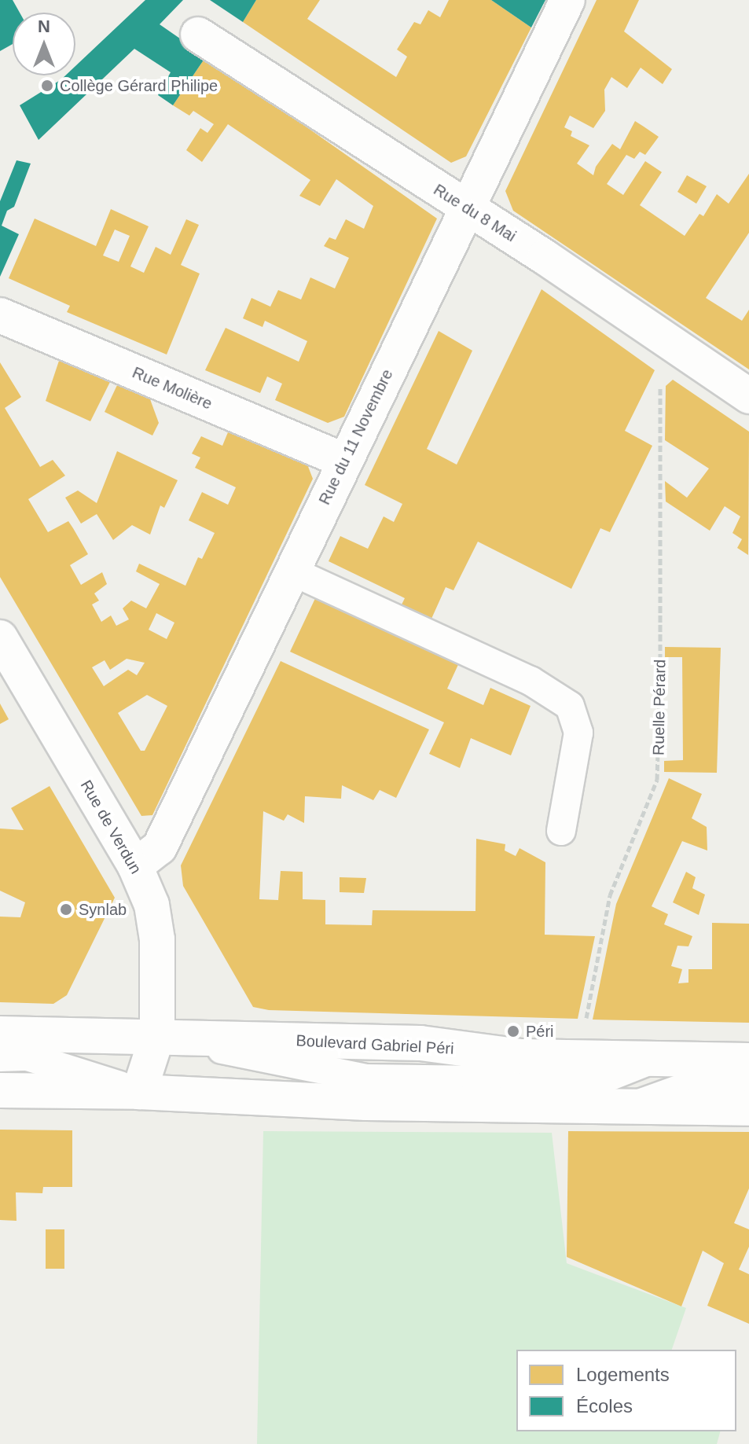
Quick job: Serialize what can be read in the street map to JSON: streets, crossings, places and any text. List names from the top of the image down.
{
  "streets": {
    "street": [
      "Rue du 8 Mai",
      "Rue Molière",
      "Rue du 11 Novembre",
      "Rue de Verdun",
      "Boulevard Gabriel Péri"
    ],
    "path": ["Ruelle Pérard"]
  },
  "crossings": [
    ["Rue du 8 Mai", "Rue du 11 Novembre"],
    ["Rue du 8 Mai", "Ruelle Pérard"],
    ["Rue Molière", "Rue du 11 Novembre"],
    ["Rue du 11 Novembre", "Rue de Verdun"],
    ["Ruelle Pérard", "Boulevard Gabriel Péri"],
    ["Rue de Verdun", "Boulevard Gabriel Péri"]
  ],
  "places": ["Collège Gérard Philipe", "Synlab", "Péri"],
  "legend": ["Logements", "Écoles"],
  "north": "top"
}
